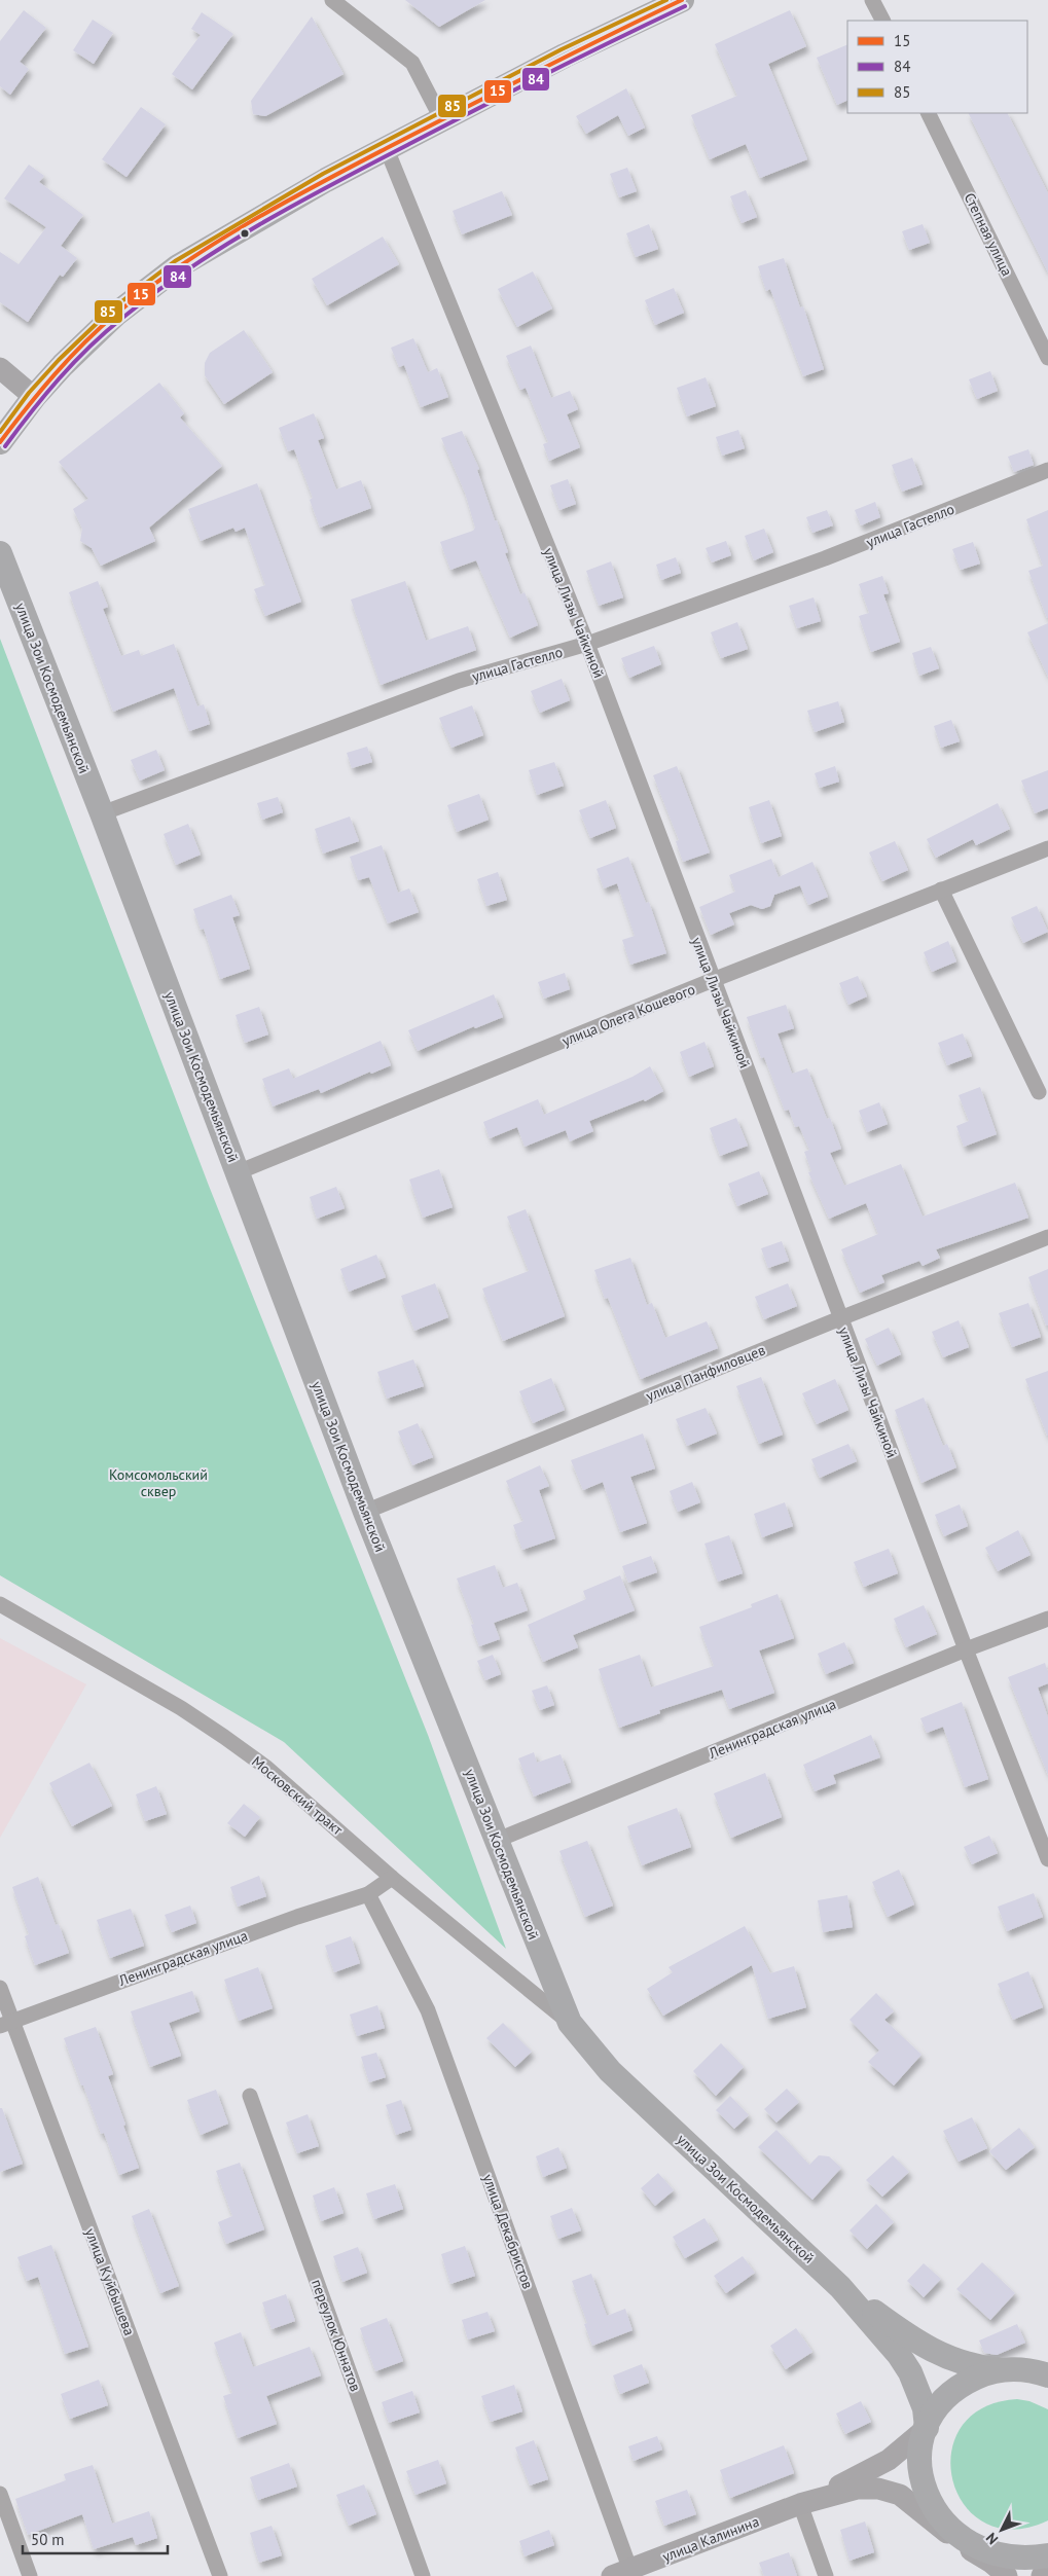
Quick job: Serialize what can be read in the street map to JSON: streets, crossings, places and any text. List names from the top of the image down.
{
  "streets": {
    "main road": ["улица Зои Космодемьянской"],
    "street": [
      "Степная улица",
      "улица Гастелло",
      "улица Лизы Чайкиной",
      "улица Олега Кошевого",
      "улица Панфиловцев",
      "Ленинградская улица",
      "Московский тракт",
      "улица Декабристов",
      "улица Куйбышева",
      "переулок Юннатов",
      "улица Калинина"
    ]
  },
  "crossings": [
    ["улица Гастелло", "улица Лизы Чайкиной"],
    ["улица Гастелло", "улица Зои Космодемьянской"],
    ["улица Лизы Чайкиной", "улица Олега Кошевого"],
    ["улица Лизы Чайкиной", "улица Панфиловцев"],
    ["улица Лизы Чайкиной", "Ленинградская улица"],
    ["улица Зои Космодемьянской", "улица Олега Кошевого"],
    ["улица Зои Космодемьянской", "улица Панфиловцев"],
    ["улица Зои Космодемьянской", "Ленинградская улица"],
    ["улица Зои Космодемьянской", "Московский тракт"],
    ["улица Зои Космодемьянской", "улица Калинина"],
    ["Ленинградская улица", "Московский тракт"],
    ["Ленинградская улица", "улица Декабристов"],
    ["Ленинградская улица", "улица Куйбышева"],
    ["улица Декабристов", "улица Калинина"]
  ],
  "parks": ["Комсомольский сквер"],
  "lines": ["transit line 15", "transit line 85", "transit line 84"],
  "legend": ["15", "84", "85"],
  "scale_bar": "50 m",
  "north": "bottom left"
}
